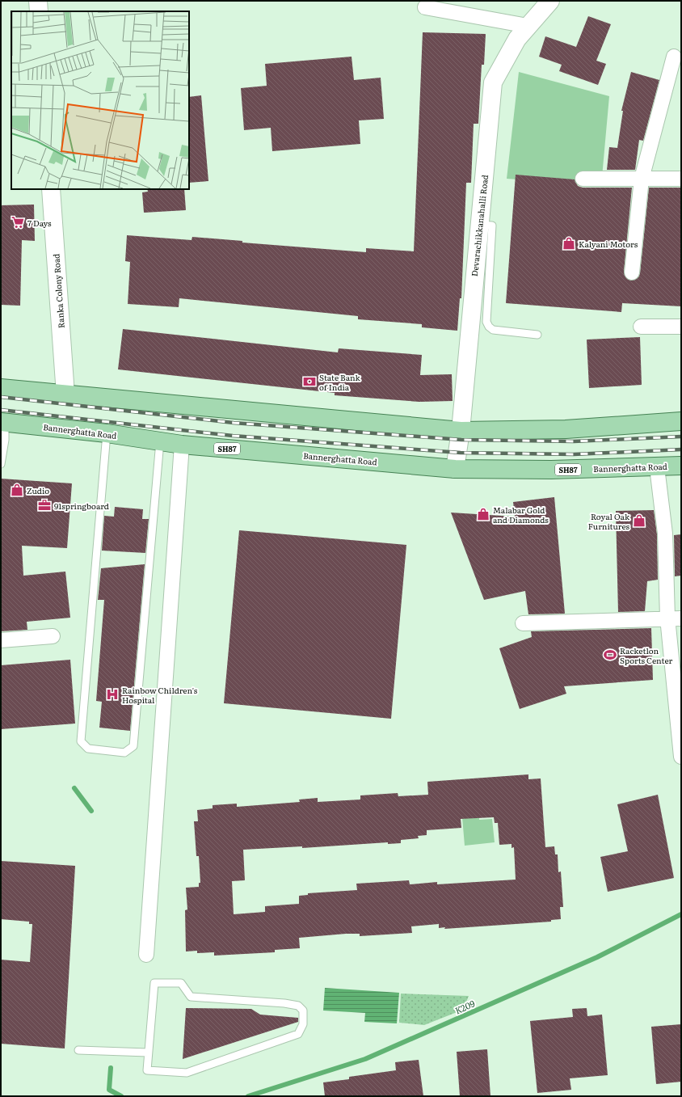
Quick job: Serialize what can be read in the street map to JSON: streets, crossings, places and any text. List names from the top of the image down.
{
  "streets": {
    "main road": ["Bannerghatta Road", "SH87"],
    "street": ["Devarachikkanahalli Road", "Ranka Colony Road"]
  },
  "crossings": [
    ["Devarachikkanahalli Road", "Bannerghatta Road"]
  ],
  "water": ["K209"],
  "places": {
    "supermarket": ["7 Days"],
    "shop": [
      "Kalyani Motors",
      "Zudio",
      "Malabar Gold and Diamonds",
      "Royal Oak Furnitures"
    ],
    "bank": ["State Bank of India"],
    "office": ["91springboard"],
    "sports": ["Racketlon Sports Center"],
    "hospital": ["Rainbow Children's Hospital"]
  }
}
